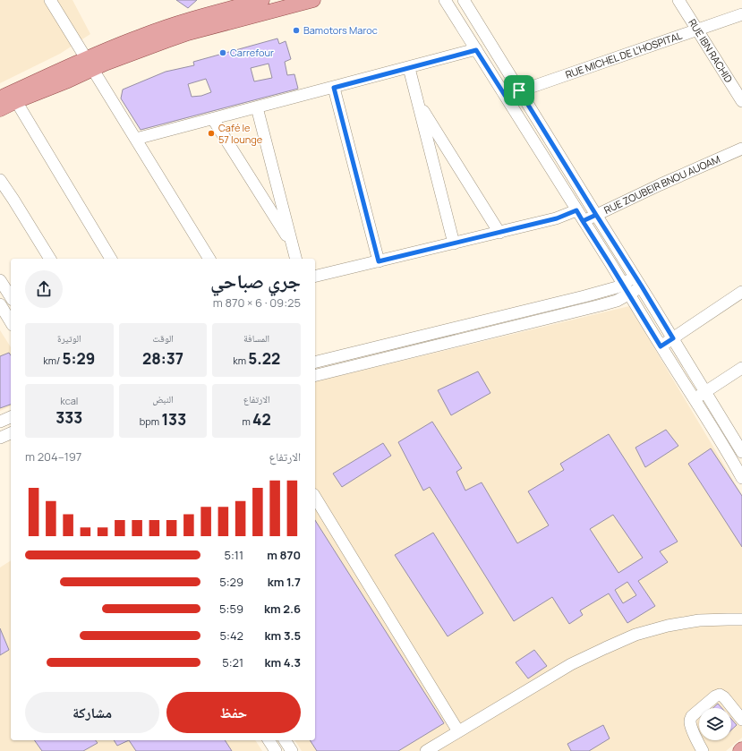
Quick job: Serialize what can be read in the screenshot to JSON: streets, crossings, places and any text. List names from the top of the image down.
{
  "streets": {
    "street": ["RUE IBN RACHID", "RUE MICHEL DE L'HOSPITAL", "RUE ZOUBEIR BNOU AUOAM"]
  },
  "crossings": [
    ["RUE IBN RACHID", "RUE MICHEL DE L'HOSPITAL"]
  ],
  "places": ["Bamotors Maroc", "Carrefour", "Café le 57 lounge"],
  "page": {
    "heading": ["جري صباحي", "09:25 · 6 × 870 m"],
    "stats": [
      ["المسافة", "5.22 km"],
      ["الوقت", "28:37"],
      ["الوتيرة", "5:29 /km"],
      ["الارتفاع", "42 m"],
      ["النبض", "133 bpm"],
      ["kcal", "333"]
    ],
    "chart": ["الارتفاع", "197–204 m"],
    "list": [
      {
        "name": "870 m",
        "note": "5:11"
      },
      {
        "name": "1.7 km",
        "note": "5:29"
      },
      {
        "name": "2.6 km",
        "note": "5:59"
      },
      {
        "name": "3.5 km",
        "note": "5:42"
      },
      {
        "name": "4.3 km",
        "note": "5:21"
      }
    ],
    "buttons": ["حفظ", "مشاركة"]
  }
}
